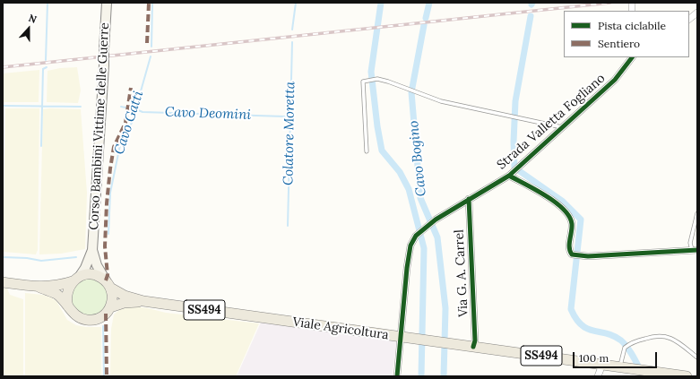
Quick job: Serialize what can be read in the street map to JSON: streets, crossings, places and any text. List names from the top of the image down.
{
  "streets": {
    "main road": ["Corso Bambini Vittime delle Guerre", "SS494", "Viale Agricoltura"],
    "street": ["Strada Valletta Fogliano", "Via G. A. Carrel"]
  },
  "crossings": [
    ["Strada Valletta Fogliano", "Via G. A. Carrel"],
    ["Strada Valletta Fogliano", "Viale Agricoltura"],
    ["Corso Bambini Vittime delle Guerre", "Viale Agricoltura"],
    ["Via G. A. Carrel", "Viale Agricoltura"]
  ],
  "water": [
    "Cavo Deomini",
    "Cavo Gatti",
    "Colatore Moretta",
    "Cavo Bogino"
  ],
  "legend": ["Pista ciclabile", "Sentiero"],
  "scale_bar": "100 m",
  "north": "top"
}
